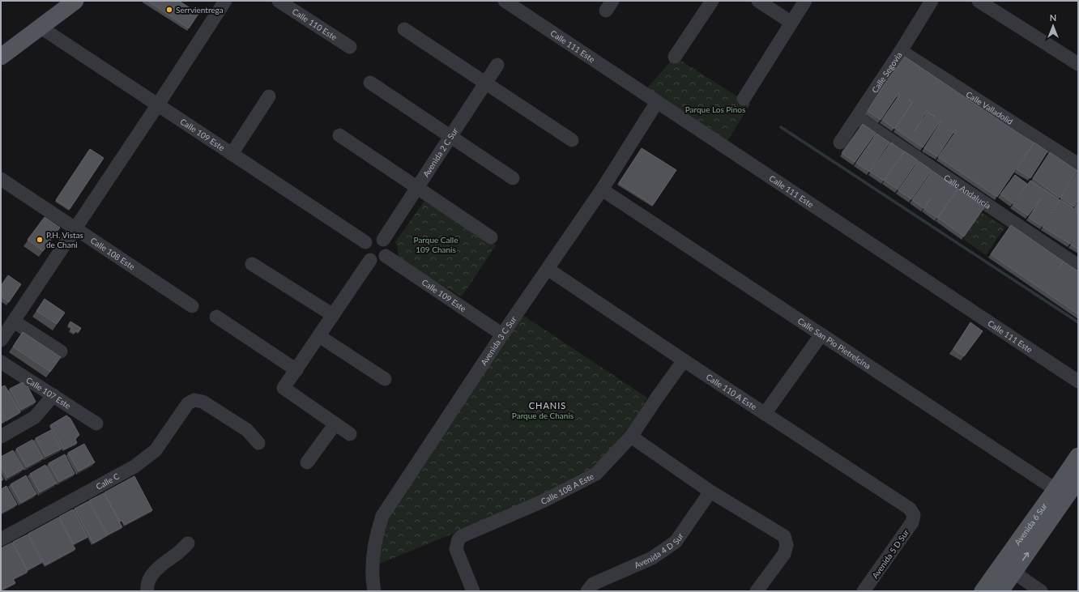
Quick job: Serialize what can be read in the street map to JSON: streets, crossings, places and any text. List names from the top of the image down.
{
  "streets": {
    "main road": ["Avenida 6 Sur"],
    "street": [
      "Calle 110 Este",
      "Calle 111 Este",
      "Calle Segovia",
      "Calle Valladolid",
      "Calle 109 Este",
      "Avenida 2 C Sur",
      "Calle Andalucía",
      "Calle 108 Este",
      "Avenida 3 C Sur",
      "Calle San Pio Pietrelcina",
      "Calle 110 A Este",
      "Calle 107 Este",
      "Calle C",
      "Calle 108 A Este",
      "Avenida 4 D Sur",
      "Avenida 5 D Sur"
    ]
  },
  "crossings": [
    ["Calle 111 Este", "Avenida 3 C Sur"],
    ["Calle Segovia", "Calle Valladolid"],
    ["Calle Segovia", "Calle Andalucía"],
    ["Calle 109 Este", "Avenida 2 C Sur"],
    ["Calle 109 Este", "Avenida 3 C Sur"],
    ["Avenida 3 C Sur", "Calle San Pio Pietrelcina"],
    ["Avenida 3 C Sur", "Calle 110 A Este"],
    ["Calle San Pio Pietrelcina", "Avenida 6 Sur"],
    ["Calle 110 A Este", "Calle 108 A Este"],
    ["Calle 110 A Este", "Avenida 5 D Sur"]
  ],
  "districts": ["CHANIS"],
  "parks": ["Parque Los Pinos", "Parque Calle 109 Chanis", "Parque de Chanis"],
  "places": ["Serrvientrega", "P.H. Vistas de Chani"],
  "north": "top"
}
